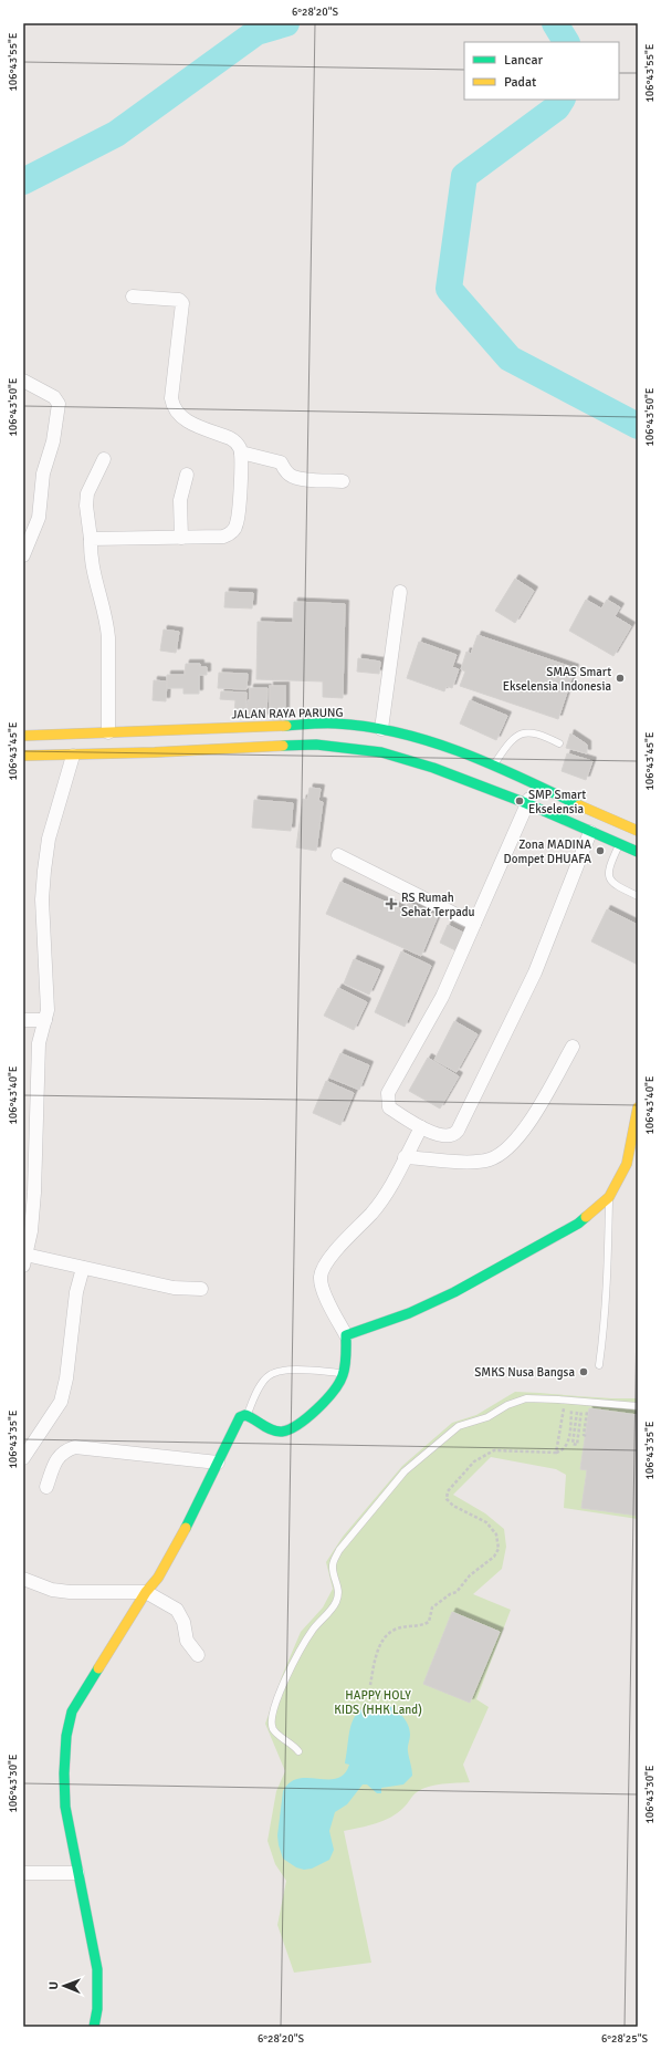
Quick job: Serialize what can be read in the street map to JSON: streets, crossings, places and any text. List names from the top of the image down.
{
  "streets": {
    "main road": ["JALAN RAYA PARUNG"]
  },
  "parks": ["HAPPY HOLY KIDS (HHK Land)"],
  "places": {
    "other": [
      "SMAS Smart Ekselensia Indonesia",
      "SMP Smart Ekselensia",
      "Zona MADINA Dompet DHUAFA",
      "SMKS Nusa Bangsa"
    ],
    "health": ["RS Rumah Sehat Terpadu"]
  },
  "legend": ["Lancar", "Padat"],
  "north": "left",
  "coordinates": [
    "6°28'20\"S",
    "106°43'55\"E",
    "106°43'50\"E",
    "106°43'45\"E",
    "106°43'40\"E",
    "106°43'35\"E",
    "106°43'30\"E",
    "6°28'25\"S"
  ]
}
